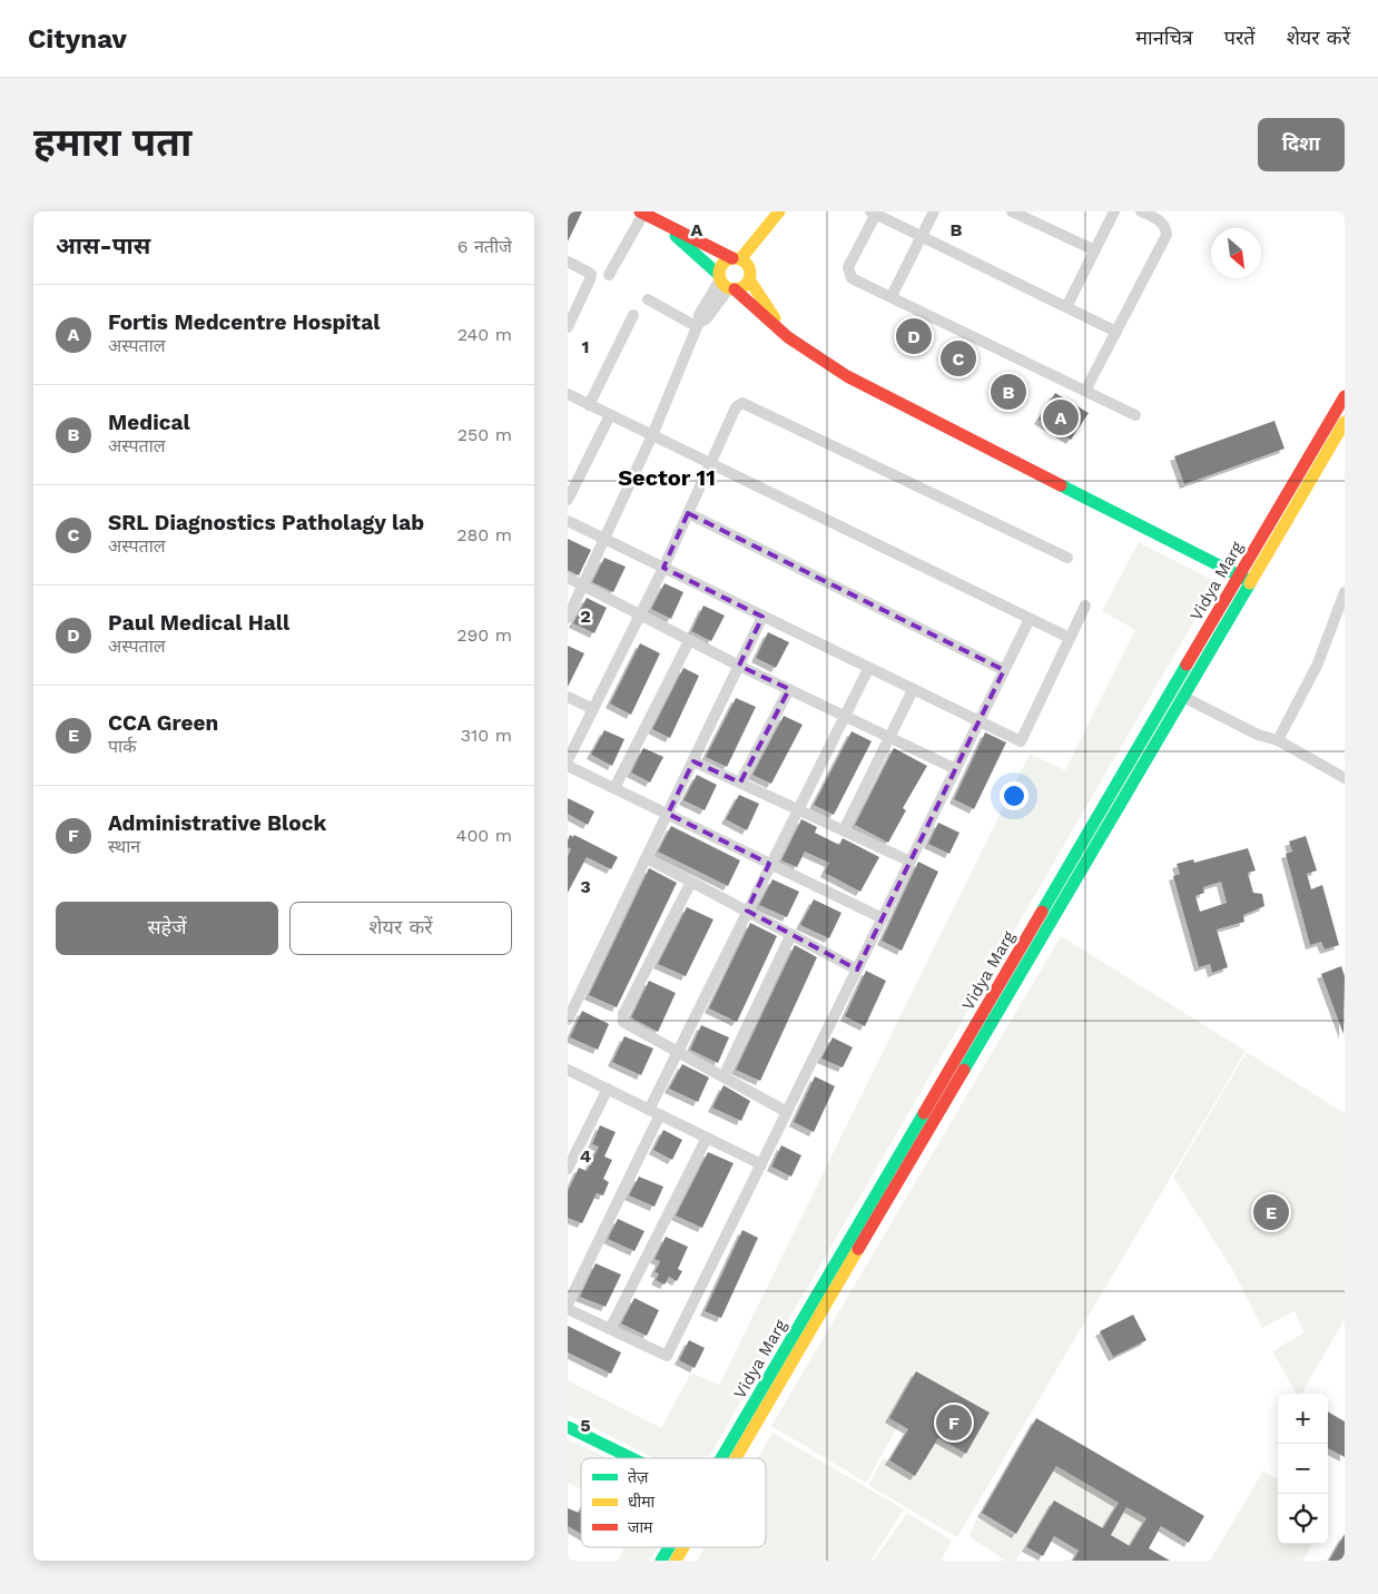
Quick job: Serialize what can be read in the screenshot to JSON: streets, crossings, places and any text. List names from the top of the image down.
{
  "streets": {
    "main road": ["Vidya Marg"]
  },
  "districts": ["Sector 11"],
  "legend": ["तेज़", "धीमा", "जाम"],
  "north": "bottom right",
  "page": {
    "header": "Citynav",
    "nav": ["मानचित्र", "परतें", "शेयर करें"],
    "buttons": [
      "दिशा",
      ["सहेजें", "शेयर करें"]
    ],
    "title": "हमारा पता",
    "heading": ["आस-पास", "6 नतीजे"],
    "list": [
      {
        "mark": "A",
        "name": "Fortis Medcentre Hospital",
        "note": "अस्पताल",
        "value": "240 m"
      },
      {
        "mark": "B",
        "name": "Medical",
        "note": "अस्पताल",
        "value": "250 m"
      },
      {
        "mark": "C",
        "name": "SRL Diagnostics Patholagy lab",
        "note": "अस्पताल",
        "value": "280 m"
      },
      {
        "mark": "D",
        "name": "Paul Medical Hall",
        "note": "अस्पताल",
        "value": "290 m"
      },
      {
        "mark": "E",
        "name": "CCA Green",
        "note": "पार्क",
        "value": "310 m"
      },
      {
        "mark": "F",
        "name": "Administrative Block",
        "note": "स्थान",
        "value": "400 m"
      }
    ],
    "pins": [
      "D",
      "C",
      "B",
      "A",
      "E",
      "F"
    ],
    "map_buttons": ["+", "−"]
  },
  "grid": {
    "columns": ["A", "B"],
    "rows": [
      "1",
      "2",
      "3",
      "4",
      "5"
    ]
  }
}
